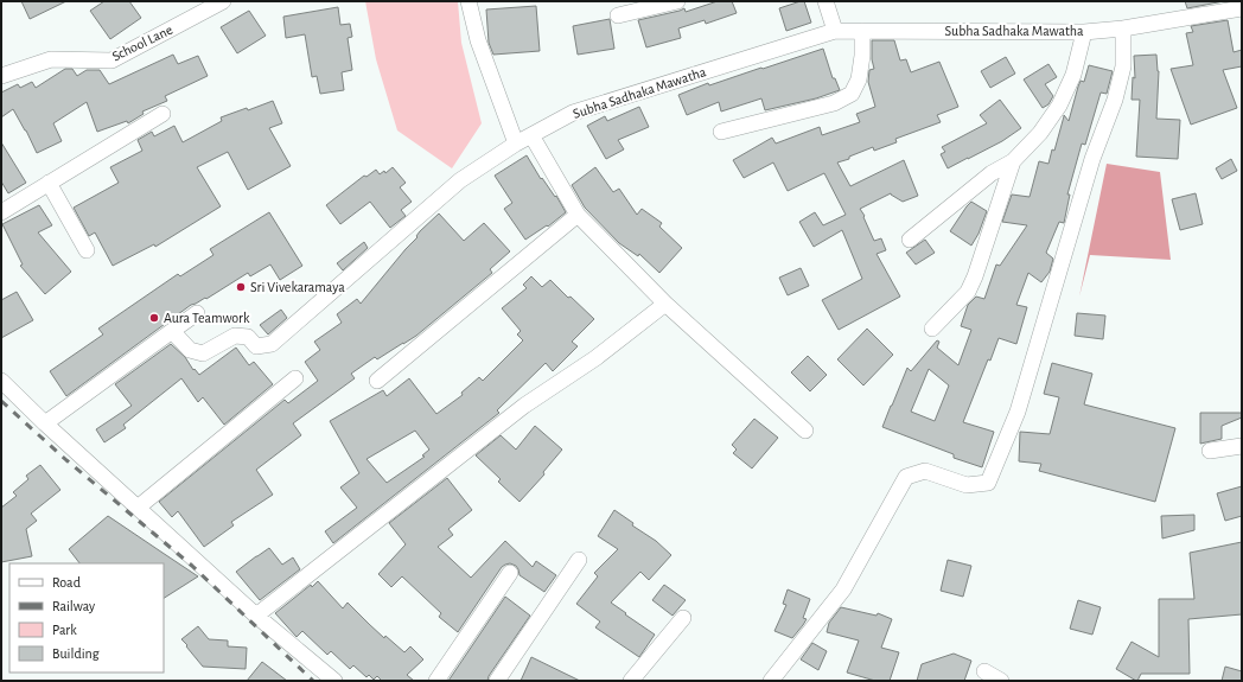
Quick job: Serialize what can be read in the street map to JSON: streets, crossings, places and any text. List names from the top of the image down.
{
  "streets": {
    "street": ["Subha Sadhaka Mawatha", "School Lane"]
  },
  "places": ["Sri Vivekaramaya", "Aura Teamwork"],
  "legend": [
    "Road",
    "Railway",
    "Park",
    "Building"
  ]
}
